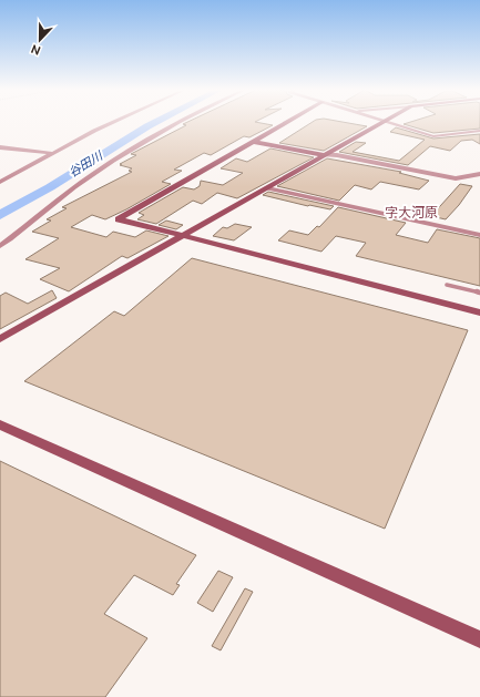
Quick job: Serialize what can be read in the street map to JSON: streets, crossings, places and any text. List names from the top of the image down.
{
  "districts": ["字大河原"],
  "water": ["谷田川"],
  "north": "bottom"
}
